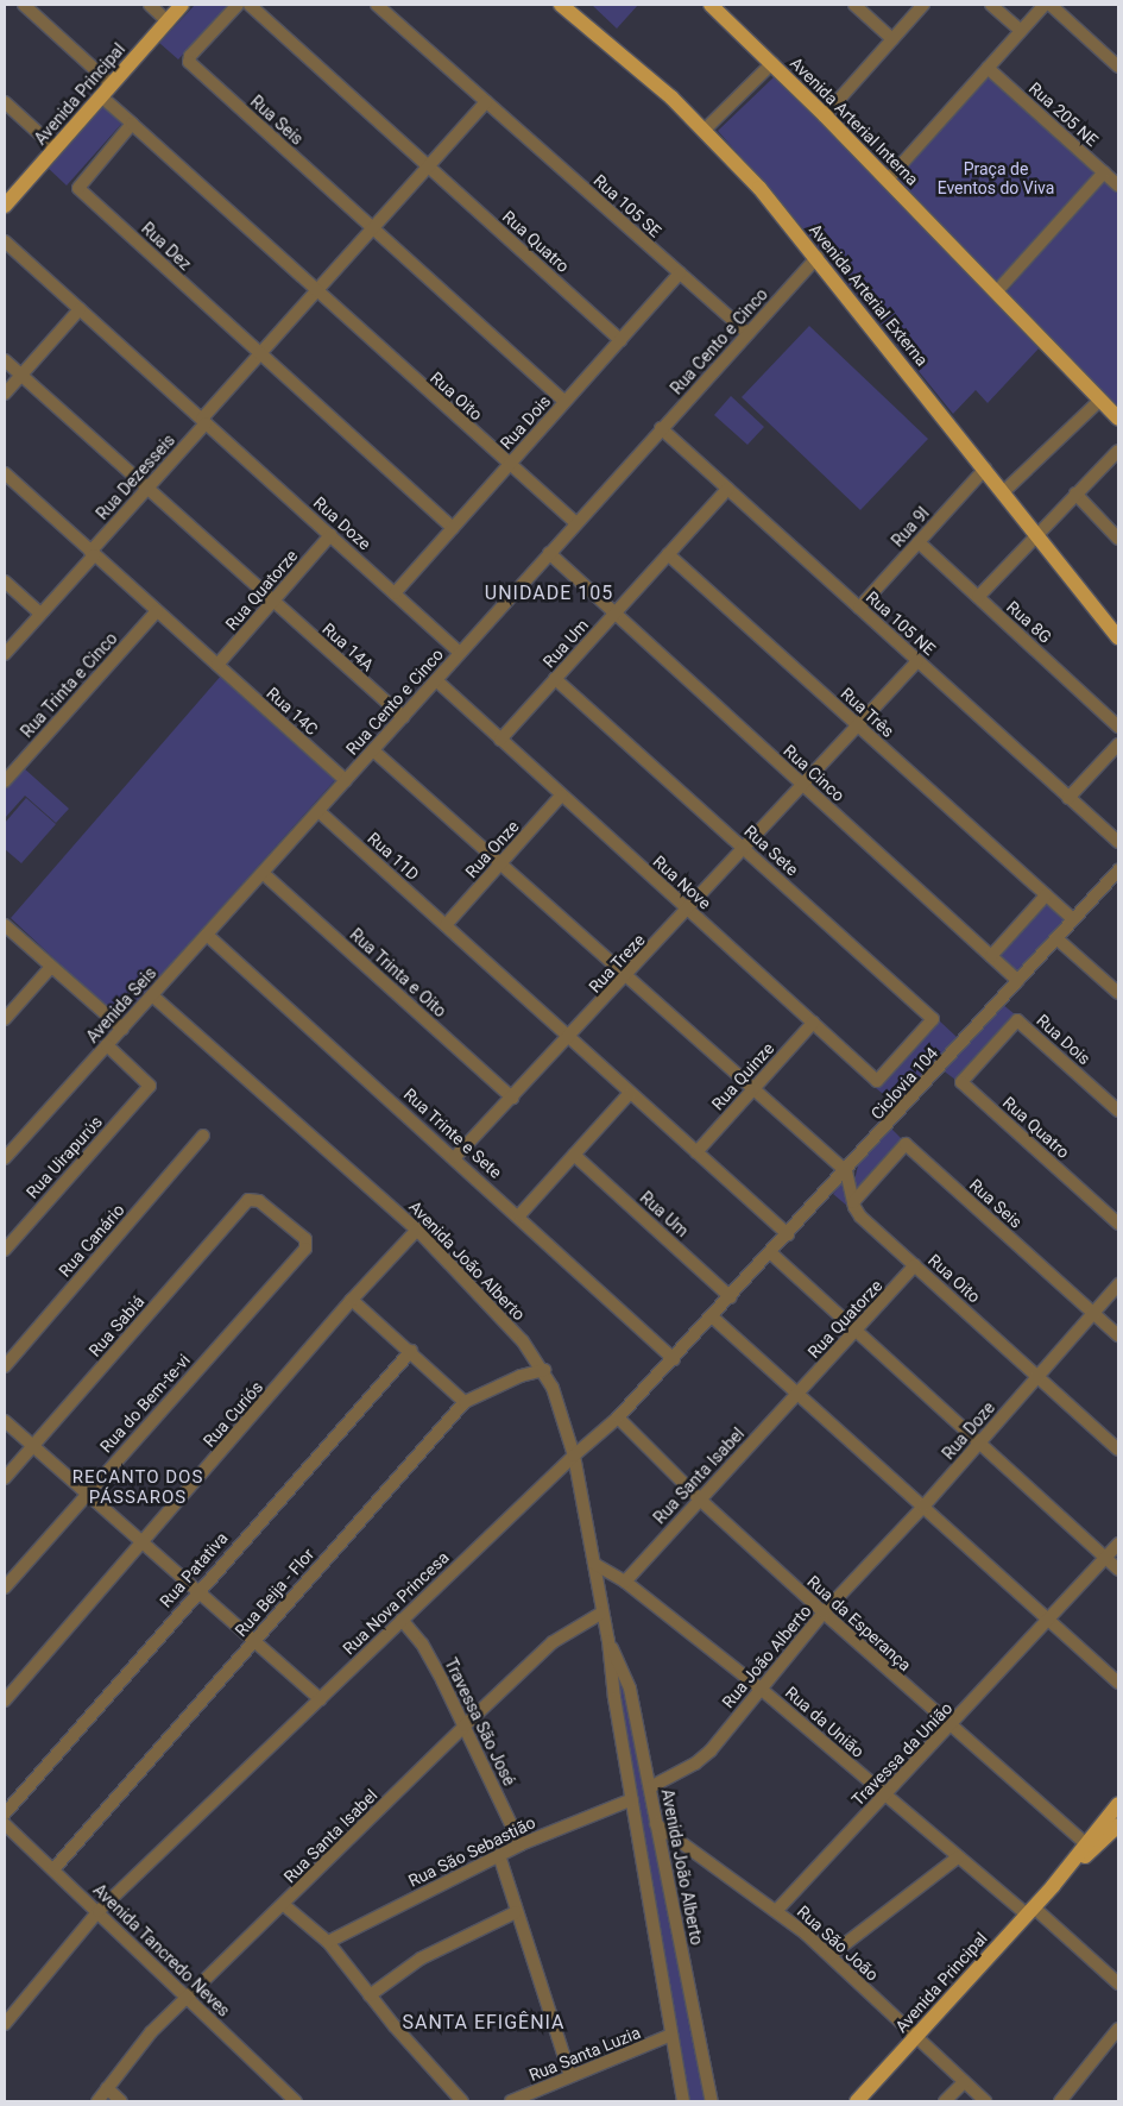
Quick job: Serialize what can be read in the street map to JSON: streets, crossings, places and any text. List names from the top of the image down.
{
  "streets": {
    "main road": ["Avenida Principal", "Avenida Arterial Interna", "Avenida Arterial Externa"],
    "street": [
      "Rua 205 NE",
      "Rua Seis",
      "Rua 105 SE",
      "Rua Quatro",
      "Rua Dez",
      "Rua Cento e Cinco",
      "Rua Oito",
      "Rua Dois",
      "Rua Dezesseis",
      "Rua Doze",
      "Rua 9I",
      "Rua Quatorze",
      "Rua 8G",
      "Rua 105 NE",
      "Rua Um",
      "Rua 14A",
      "Rua Trinta e Cinco",
      "Rua 14C",
      "Rua Três",
      "Rua Cinco",
      "Rua Onze",
      "Rua Sete",
      "Rua 11D",
      "Rua Nove",
      "Rua Treze",
      "Rua Trinta e Oito",
      "Avenida Seis",
      "Rua Quinze",
      "Ciclovia 104",
      "Rua Trinte e Sete",
      "Rua Uirapurύs",
      "Rua Canário",
      "Avenida João Alberto",
      "Rua Sabiá",
      "Rua do Bem-te-vi",
      "Rua Curiós",
      "Rua Santa Isabel",
      "Rua Patativa",
      "Rua Beija - Flor",
      "Rua Nova Princesa",
      "Rua da Esperança",
      "Rua João Alberto",
      "Travessa São José",
      "Rua da União",
      "Travessa da União",
      "Rua São Sebastião",
      "Rua São João",
      "Avenida Tancredo Neves",
      "Rua Santa Luzia"
    ]
  },
  "crossings": [
    ["Avenida Principal", "Rua Oito"],
    ["Avenida Principal", "Rua da Esperança"],
    ["Avenida Principal", "Rua da União"],
    ["Avenida Principal", "Rua São João"],
    ["Rua Seis", "Rua Oito"],
    ["Rua Seis", "Rua Dois"],
    ["Rua 105 SE", "Rua Cento e Cinco"],
    ["Rua 105 SE", "Rua Dois"],
    ["Rua Quatro", "Rua Dois"],
    ["Rua Dez", "Rua Oito"],
    ["Rua Dez", "Rua Dois"],
    ["Avenida Arterial Externa", "Rua Cento e Cinco"],
    ["Avenida Arterial Externa", "Rua 9I"],
    ["Rua Cento e Cinco", "Rua Oito"],
    ["Rua Cento e Cinco", "Rua Doze"],
    ["Rua Cento e Cinco", "Rua 105 NE"],
    ["Rua Cento e Cinco", "Rua 14A"],
    ["Rua Cento e Cinco", "Rua 14C"],
    ["Rua Cento e Cinco", "Rua 11D"],
    ["Rua Cento e Cinco", "Rua Nove"],
    ["Rua Cento e Cinco", "Rua Trinta e Oito"],
    ["Rua Cento e Cinco", "Avenida Seis"],
    ["Rua Oito", "Rua Dois"],
    ["Rua Oito", "Rua Doze"],
    ["Rua Oito", "Rua Quatorze"],
    ["Rua Oito", "Ciclovia 104"],
    ["Rua Dois", "Rua Doze"],
    ["Rua Dezesseis", "Rua Doze"],
    ["Rua Dezesseis", "Rua 14A"],
    ["Rua Dezesseis", "Rua 14C"],
    ["Rua Doze", "Rua Quatorze"],
    ["Rua Doze", "Rua João Alberto"],
    ["Rua 9I", "Rua 8G"],
    ["Rua 9I", "Rua 105 NE"],
    ["Rua Quatorze", "Rua 14A"],
    ["Rua Quatorze", "Rua 14C"],
    ["Rua Quatorze", "Rua Santa Isabel"],
    ["Rua 105 NE", "Rua Um"],
    ["Rua 105 NE", "Rua Treze"],
    ["Rua Um", "Rua Três"],
    ["Rua Um", "Rua Cinco"],
    ["Rua Um", "Rua Sete"],
    ["Rua Um", "Rua Nove"],
    ["Rua Um", "Ciclovia 104"],
    ["Rua Trinta e Cinco", "Rua 14C"],
    ["Rua Três", "Rua Treze"],
    ["Rua Três", "Ciclovia 104"],
    ["Rua Cinco", "Rua Treze"],
    ["Rua Cinco", "Ciclovia 104"],
    ["Rua Onze", "Rua 11D"],
    ["Rua Onze", "Rua Nove"],
    ["Rua Sete", "Rua Nove"],
    ["Rua Sete", "Rua Treze"],
    ["Rua 11D", "Rua Treze"],
    ["Rua 11D", "Rua Quinze"],
    ["Rua 11D", "Ciclovia 104"],
    ["Rua Nove", "Rua Treze"],
    ["Rua Nove", "Rua Quinze"],
    ["Rua Trinta e Oito", "Avenida Seis"],
    ["Avenida Seis", "Rua Trinte e Sete"],
    ["Avenida Seis", "Rua Uirapurύs"],
    ["Avenida Seis", "Avenida João Alberto"],
    ["Ciclovia 104", "Rua Nova Princesa"],
    ["Rua Trinte e Sete", "Rua Nova Princesa"],
    ["Avenida João Alberto", "Rua Curiós"],
    ["Avenida João Alberto", "Rua Santa Isabel"],
    ["Avenida João Alberto", "Rua Beija - Flor"],
    ["Avenida João Alberto", "Rua Nova Princesa"],
    ["Avenida João Alberto", "Rua João Alberto"],
    ["Avenida João Alberto", "Rua da União"],
    ["Avenida João Alberto", "Rua São Sebastião"],
    ["Avenida João Alberto", "Rua São João"],
    ["Avenida João Alberto", "Rua Santa Luzia"],
    ["Rua Sabiá", "Rua do Bem-te-vi"],
    ["Rua Santa Isabel", "Rua da Esperança"],
    ["Rua Santa Isabel", "Travessa São José"],
    ["Rua Santa Isabel", "Rua da União"],
    ["Rua Santa Isabel", "Avenida Tancredo Neves"],
    ["Rua Beija - Flor", "Avenida Tancredo Neves"],
    ["Rua Nova Princesa", "Rua da Esperança"],
    ["Rua Nova Princesa", "Travessa São José"],
    ["Rua Nova Princesa", "Avenida Tancredo Neves"],
    ["Rua da Esperança", "Rua João Alberto"],
    ["Rua da Esperança", "Travessa da União"],
    ["Rua João Alberto", "Rua da União"],
    ["Travessa São José", "Rua São Sebastião"],
    ["Rua da União", "Travessa da União"],
    ["Travessa da União", "Rua São João"]
  ],
  "districts": ["UNIDADE 105", "RECANTO DOS PÁSSAROS", "SANTA EFIGÊNIA"],
  "parks": ["Praça de Eventos do Viva"]
}
